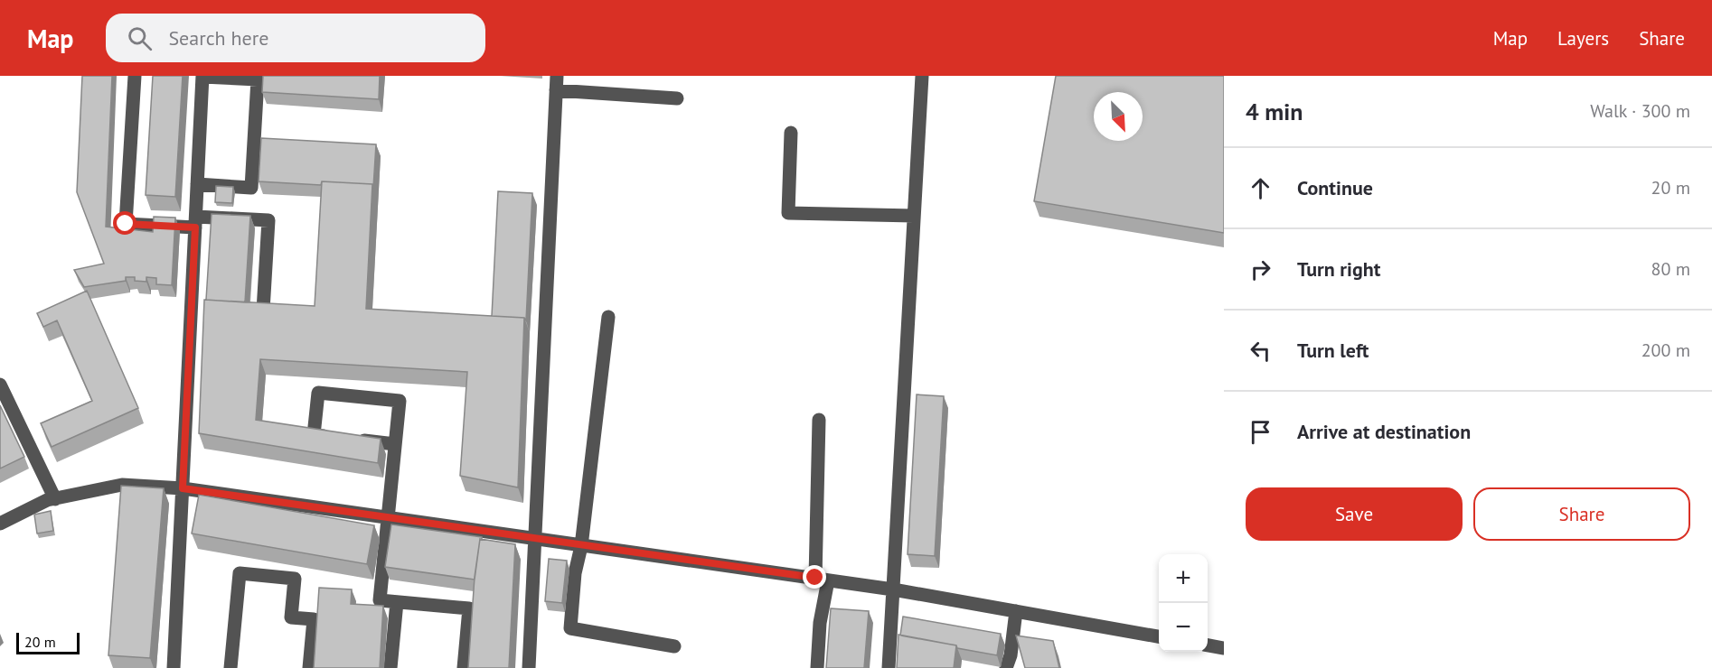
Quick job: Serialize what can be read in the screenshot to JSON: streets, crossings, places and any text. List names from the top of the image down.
{
  "scale_bar": "20 m",
  "north": "bottom right",
  "page": {
    "header": "Map",
    "search": "Search here",
    "nav": ["Map", "Layers", "Share"],
    "heading": ["4 min", "Walk · 300 m"],
    "list": [
      ["Continue", "20 m"],
      ["Turn right", "80 m"],
      ["Turn left", "200 m"],
      "Arrive at destination"
    ],
    "buttons": ["Save", "Share"],
    "map_buttons": ["+", "−"],
    "scale": "20 m"
  }
}
